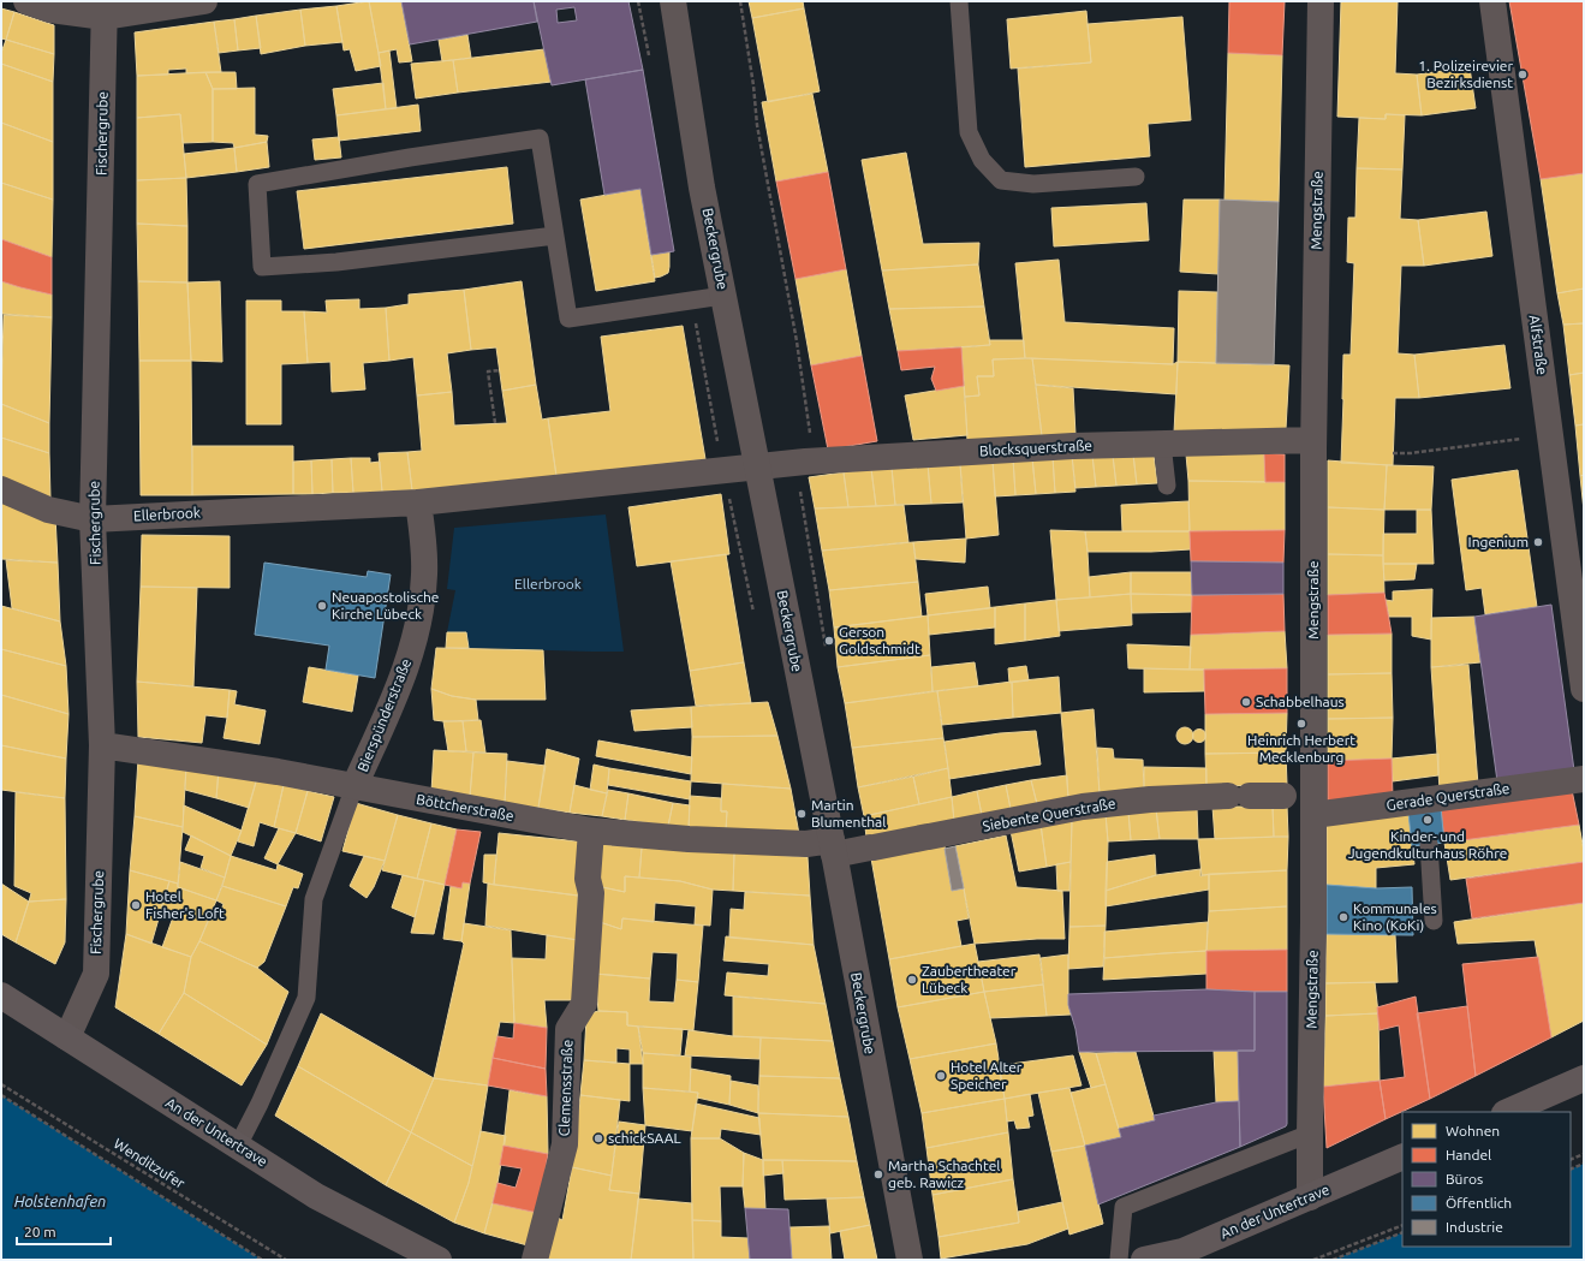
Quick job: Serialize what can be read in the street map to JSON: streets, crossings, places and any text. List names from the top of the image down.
{
  "streets": {
    "main road": ["An der Untertrave"],
    "street": [
      "Fischergrube",
      "Mengstraße",
      "Beckergrube",
      "Alfstraße",
      "Blocksquerstraße",
      "Ellerbrook",
      "Bierspünderstraße",
      "Gerade Querstraße",
      "Böttcherstraße",
      "Siebente Querstraße",
      "Clemensstraße"
    ],
    "path": ["Wenditzufer"]
  },
  "crossings": [
    ["Fischergrube", "Ellerbrook"],
    ["Fischergrube", "Böttcherstraße"],
    ["Fischergrube", "An der Untertrave"],
    ["Mengstraße", "Blocksquerstraße"],
    ["Mengstraße", "Gerade Querstraße"],
    ["Mengstraße", "Siebente Querstraße"],
    ["Mengstraße", "An der Untertrave"],
    ["Beckergrube", "Blocksquerstraße"],
    ["Beckergrube", "Ellerbrook"],
    ["Beckergrube", "Böttcherstraße"],
    ["Beckergrube", "Siebente Querstraße"],
    ["Blocksquerstraße", "Ellerbrook"],
    ["Ellerbrook", "Bierspünderstraße"],
    ["Bierspünderstraße", "Böttcherstraße"],
    ["Gerade Querstraße", "Siebente Querstraße"],
    ["Böttcherstraße", "Siebente Querstraße"],
    ["Böttcherstraße", "Clemensstraße"]
  ],
  "water": ["Holstenhafen"],
  "parks": ["Ellerbrook"],
  "places": [
    "1. Polizeirevier Bezirksdienst",
    "Ingenium",
    "Neuapostolische Kirche Lübeck",
    "Gerson Goldschmidt",
    "Schabbelhaus",
    "Heinrich Herbert Mecklenburg",
    "Martin Blumenthal",
    "Kinder- und Jugendkulturhaus Röhre",
    "Hotel Fisher's Loft",
    "Kommunales Kino (KoKi)",
    "Zaubertheater Lübeck",
    "Hotel Alter Speicher",
    "schickSAAL",
    "Martha Schachtel geb. Rawicz"
  ],
  "legend": [
    "Wohnen",
    "Handel",
    "Büros",
    "Öffentlich",
    "Industrie"
  ],
  "scale_bar": "20 m"
}
